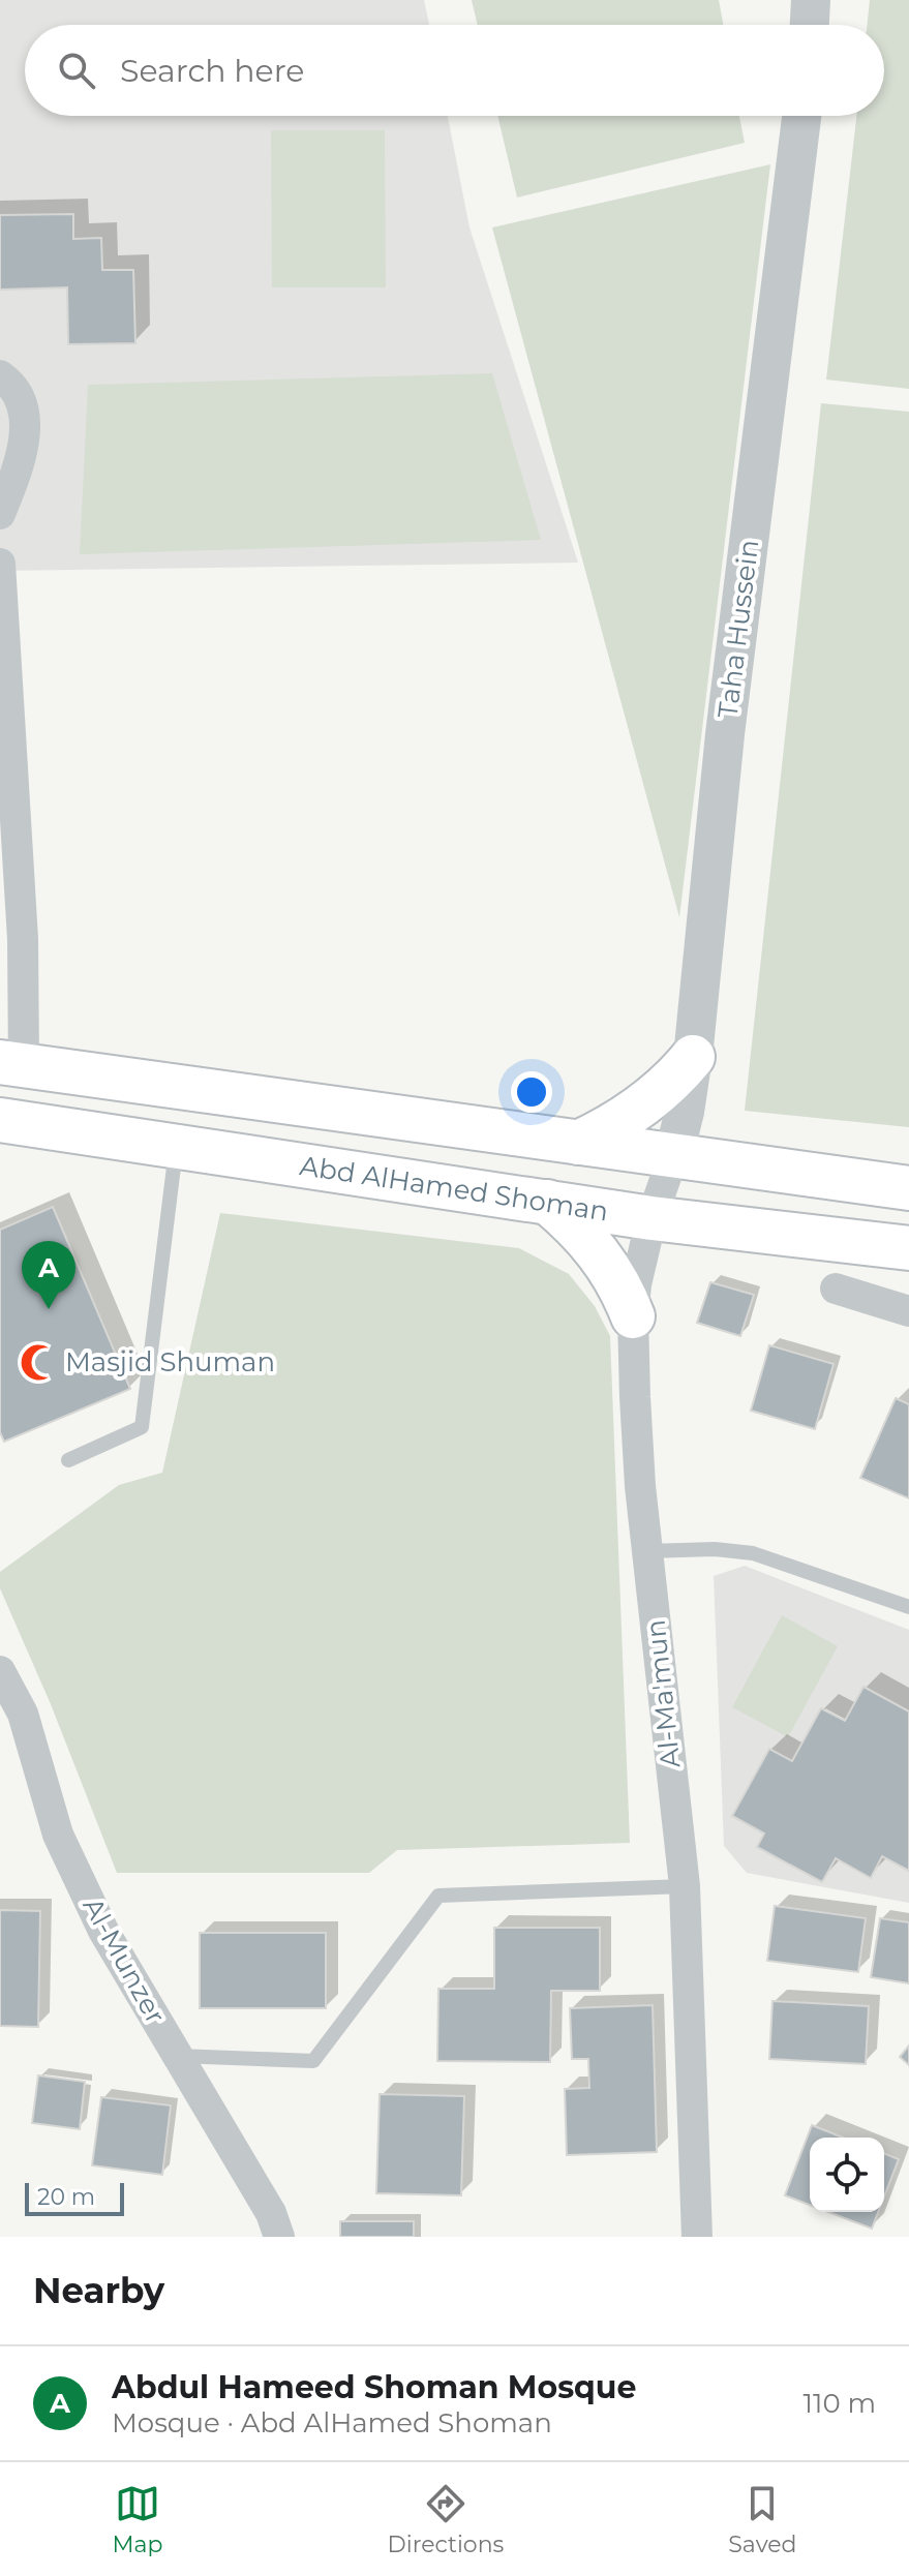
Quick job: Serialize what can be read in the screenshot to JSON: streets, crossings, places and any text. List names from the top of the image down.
{
  "streets": {
    "main road": ["Abd AlHamed Shoman"],
    "street": ["Taha Hussein", "Al-Ma'mun", "Al-Munzer"]
  },
  "crossings": [
    ["Taha Hussein", "Al-Ma'mun"],
    ["Abd AlHamed Shoman", "Al-Ma'mun"]
  ],
  "places": {
    "mosque": ["Masjid Shuman"]
  },
  "scale_bar": "20 m",
  "page": {
    "search": "Search here",
    "pins": "A",
    "scale": "20 m",
    "heading": "Nearby",
    "list": [
      {
        "mark": "A",
        "name": "Abdul Hameed Shoman Mosque",
        "note": "Mosque · Abd AlHamed Shoman",
        "value": "110 m"
      }
    ],
    "nav": ["Map", "Directions", "Saved"]
  }
}
